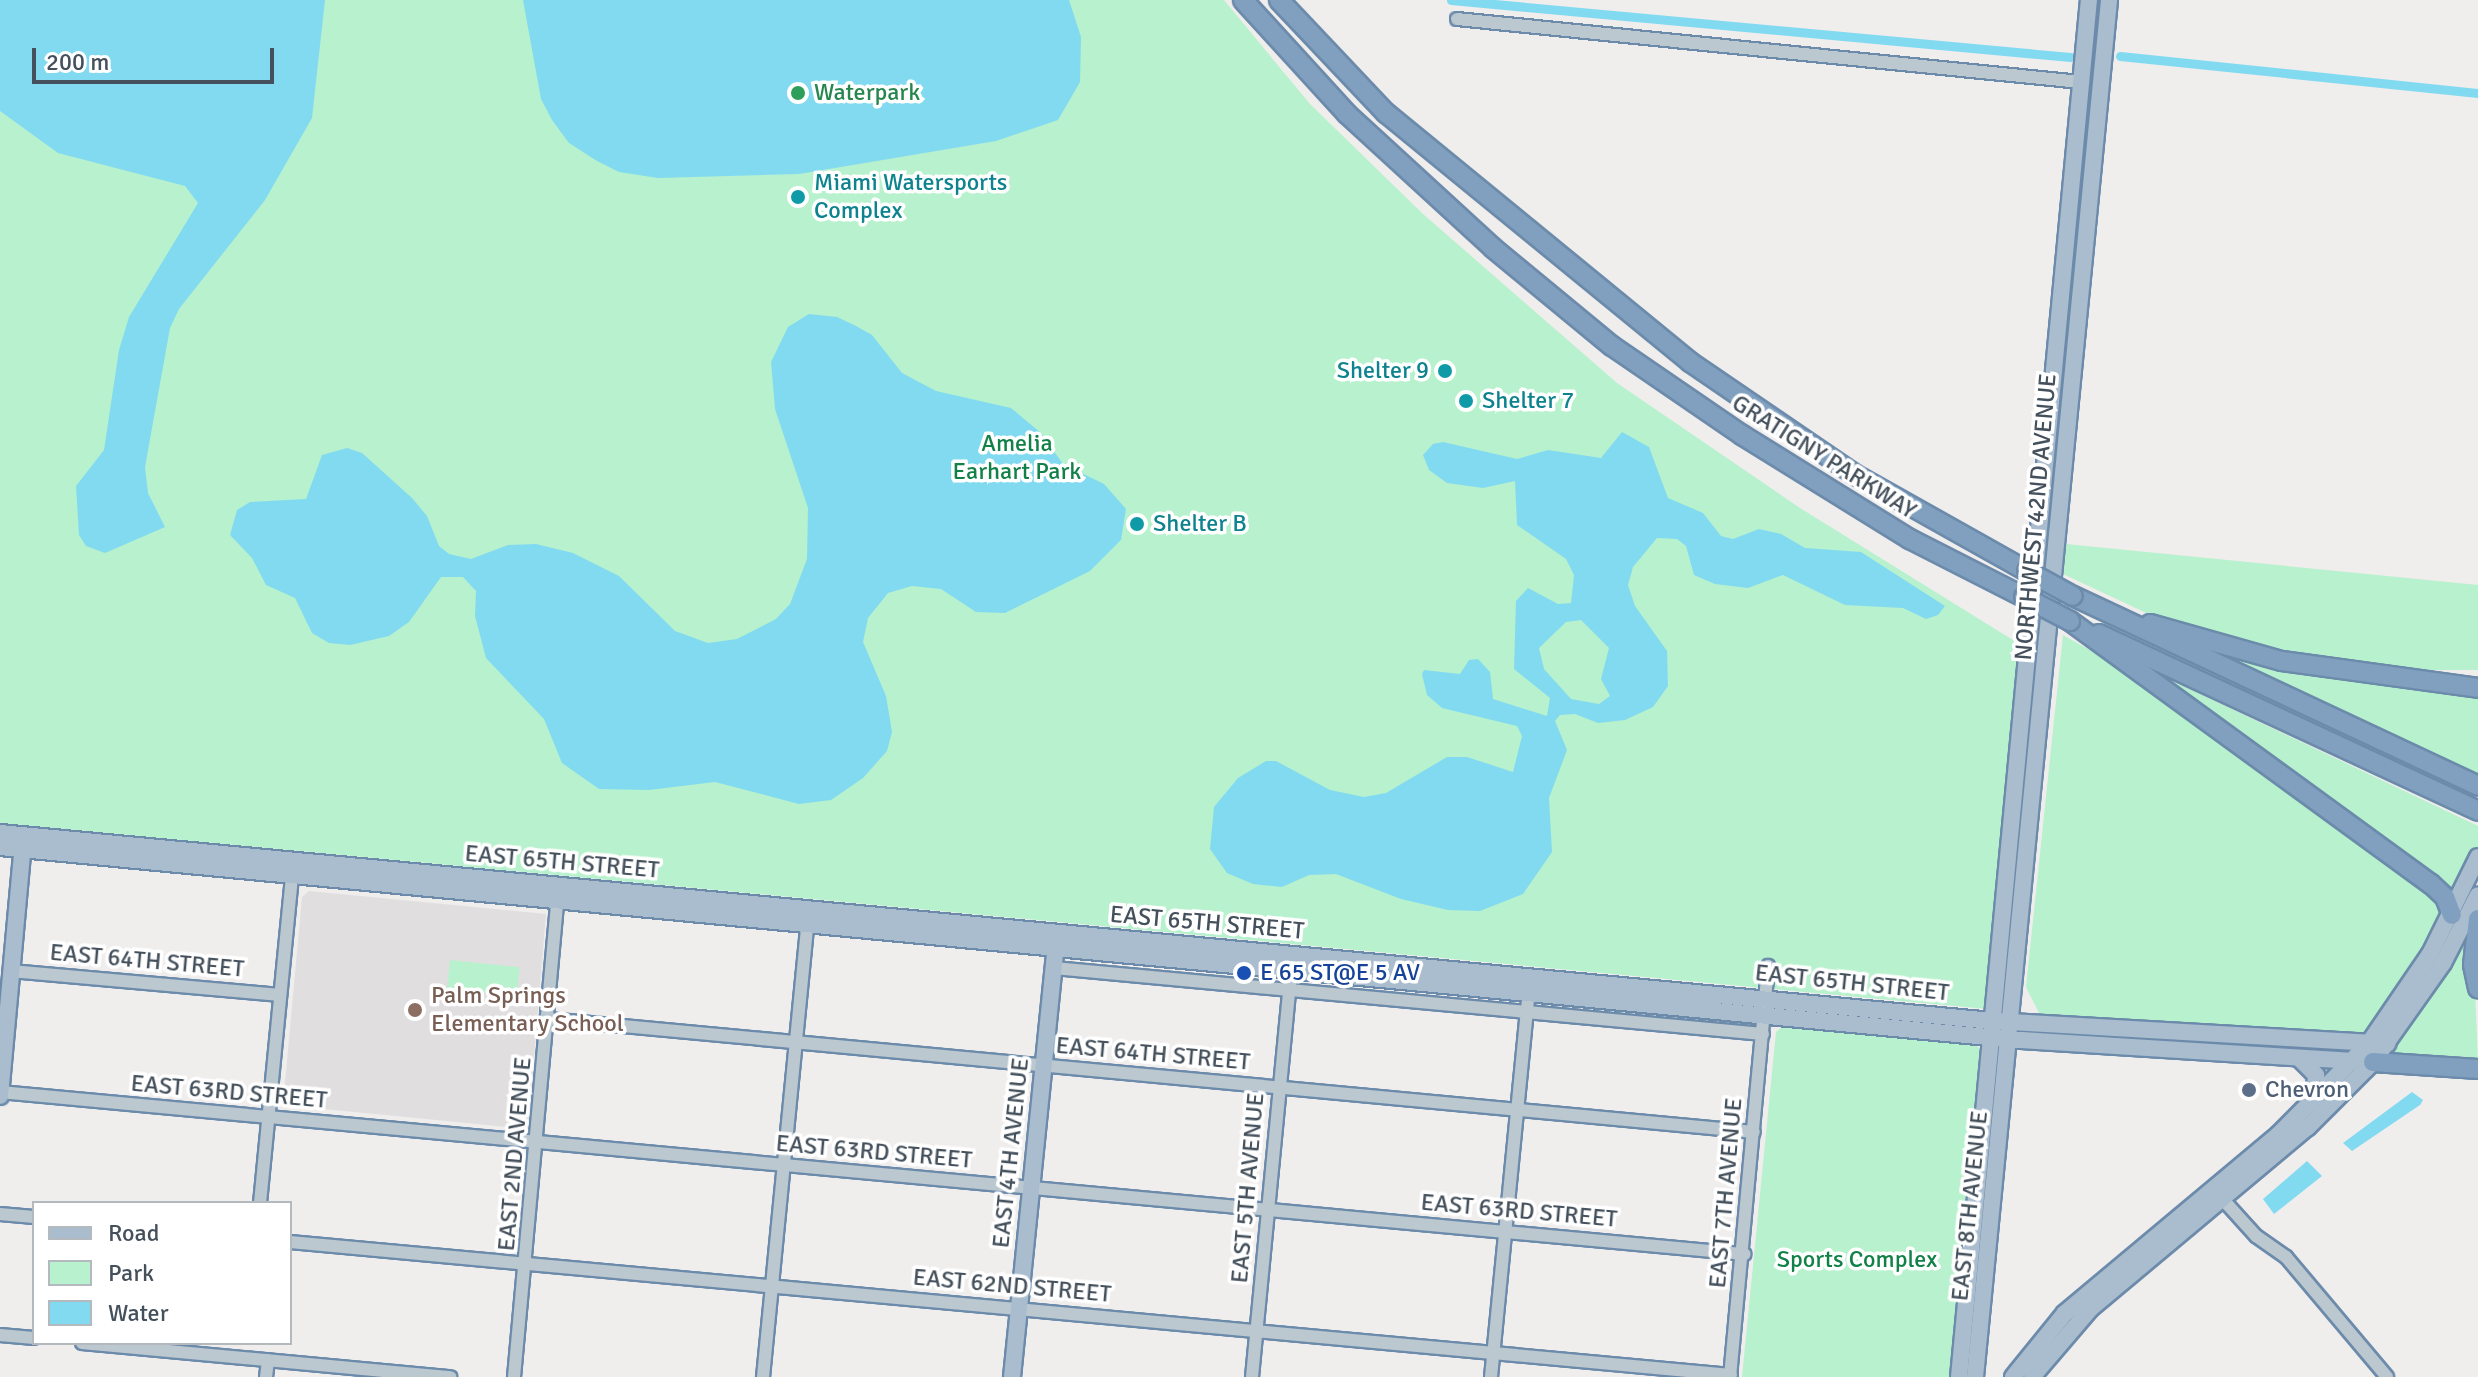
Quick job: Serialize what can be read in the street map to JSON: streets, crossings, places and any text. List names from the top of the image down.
{
  "streets": {
    "highway": ["GRATIGNY PARKWAY"],
    "main road": [
      "NORTHWEST 42ND AVENUE",
      "EAST 65TH STREET",
      "EAST 4TH AVENUE",
      "EAST 8TH AVENUE"
    ],
    "street": [
      "EAST 64TH STREET",
      "EAST 63RD STREET",
      "EAST 2ND AVENUE",
      "EAST 5TH AVENUE",
      "EAST 7TH AVENUE",
      "EAST 62ND STREET"
    ]
  },
  "crossings": [
    ["NORTHWEST 42ND AVENUE", "EAST 65TH STREET"],
    ["NORTHWEST 42ND AVENUE", "EAST 8TH AVENUE"],
    ["EAST 65TH STREET", "EAST 4TH AVENUE"],
    ["EAST 65TH STREET", "EAST 2ND AVENUE"],
    ["EAST 65TH STREET", "EAST 5TH AVENUE"],
    ["EAST 65TH STREET", "EAST 7TH AVENUE"],
    ["EAST 65TH STREET", "EAST 8TH AVENUE"],
    ["EAST 64TH STREET", "EAST 4TH AVENUE"],
    ["EAST 64TH STREET", "EAST 2ND AVENUE"],
    ["EAST 64TH STREET", "EAST 5TH AVENUE"],
    ["EAST 64TH STREET", "EAST 7TH AVENUE"],
    ["EAST 63RD STREET", "EAST 4TH AVENUE"],
    ["EAST 63RD STREET", "EAST 2ND AVENUE"],
    ["EAST 63RD STREET", "EAST 5TH AVENUE"],
    ["EAST 63RD STREET", "EAST 7TH AVENUE"],
    ["EAST 4TH AVENUE", "EAST 62ND STREET"],
    ["EAST 2ND AVENUE", "EAST 62ND STREET"],
    ["EAST 5TH AVENUE", "EAST 62ND STREET"],
    ["EAST 7TH AVENUE", "EAST 62ND STREET"]
  ],
  "parks": ["Amelia Earhart Park", "Sports Complex"],
  "places": [
    "Waterpark",
    "Miami Watersports Complex",
    "Shelter 9",
    "Shelter 7",
    "Shelter B",
    "E 65 ST@E 5 AV",
    "Palm Springs Elementary School",
    "Chevron"
  ],
  "legend": ["Road", "Park", "Water"],
  "scale_bar": "200 m"
}
